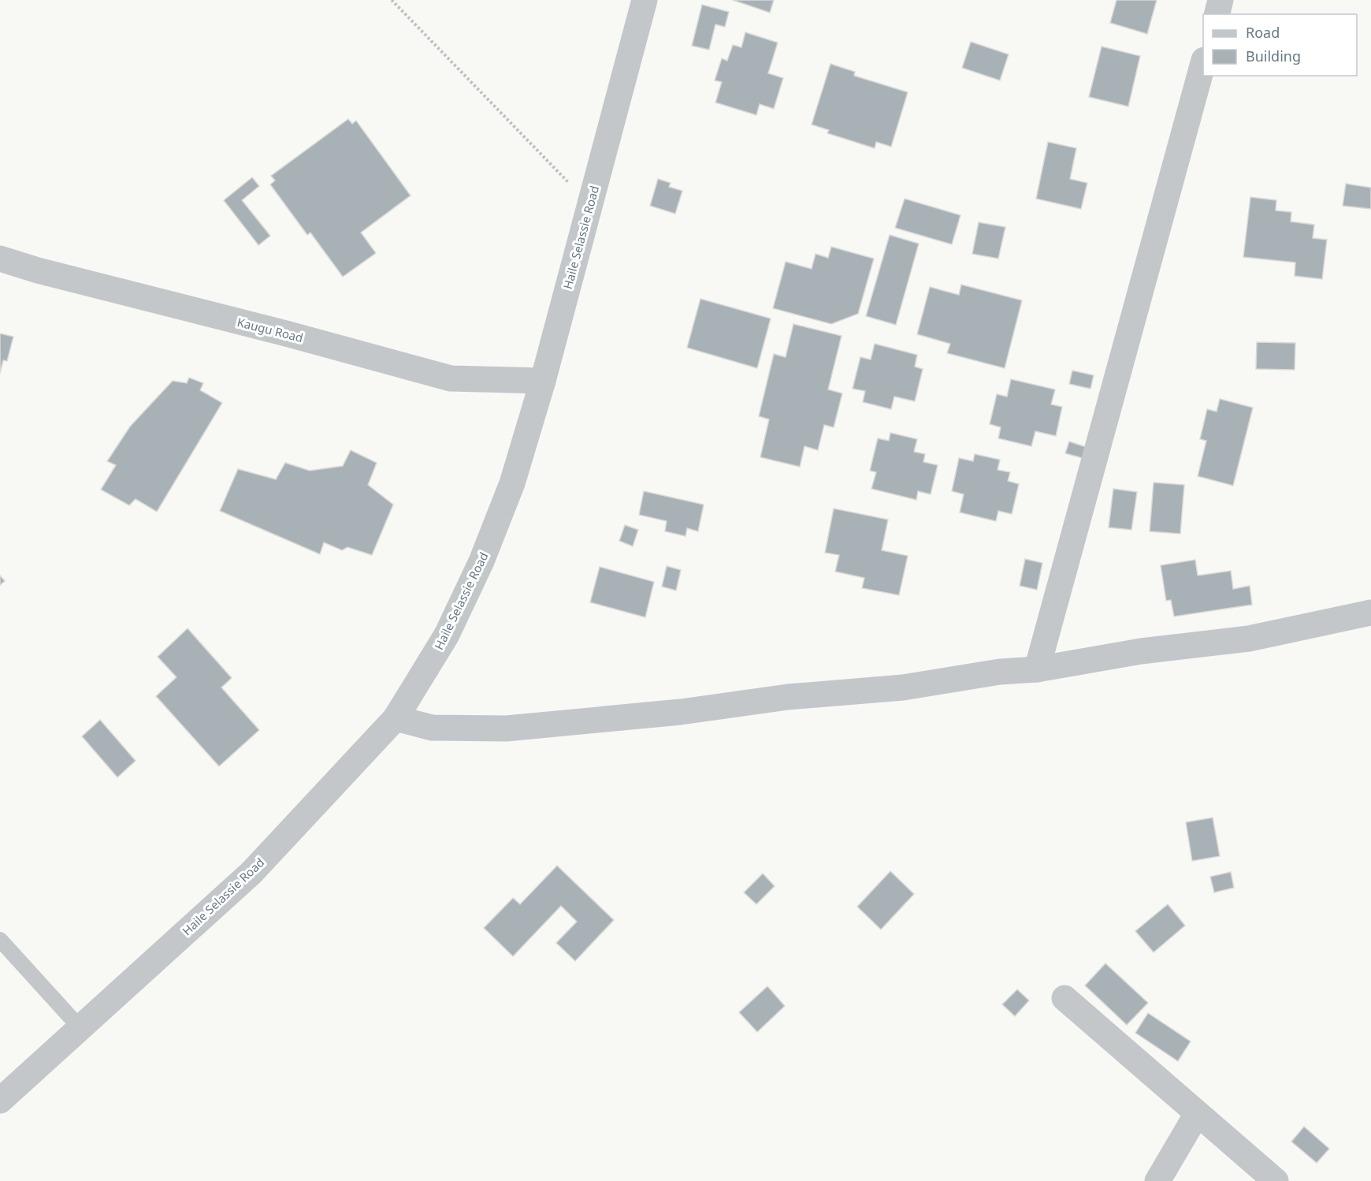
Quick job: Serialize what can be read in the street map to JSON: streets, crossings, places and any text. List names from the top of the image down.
{
  "streets": {
    "street": ["Haile Selassie Road", "Kaugu Road"]
  },
  "crossings": [
    ["Haile Selassie Road", "Kaugu Road"]
  ],
  "legend": ["Road", "Building"]
}
